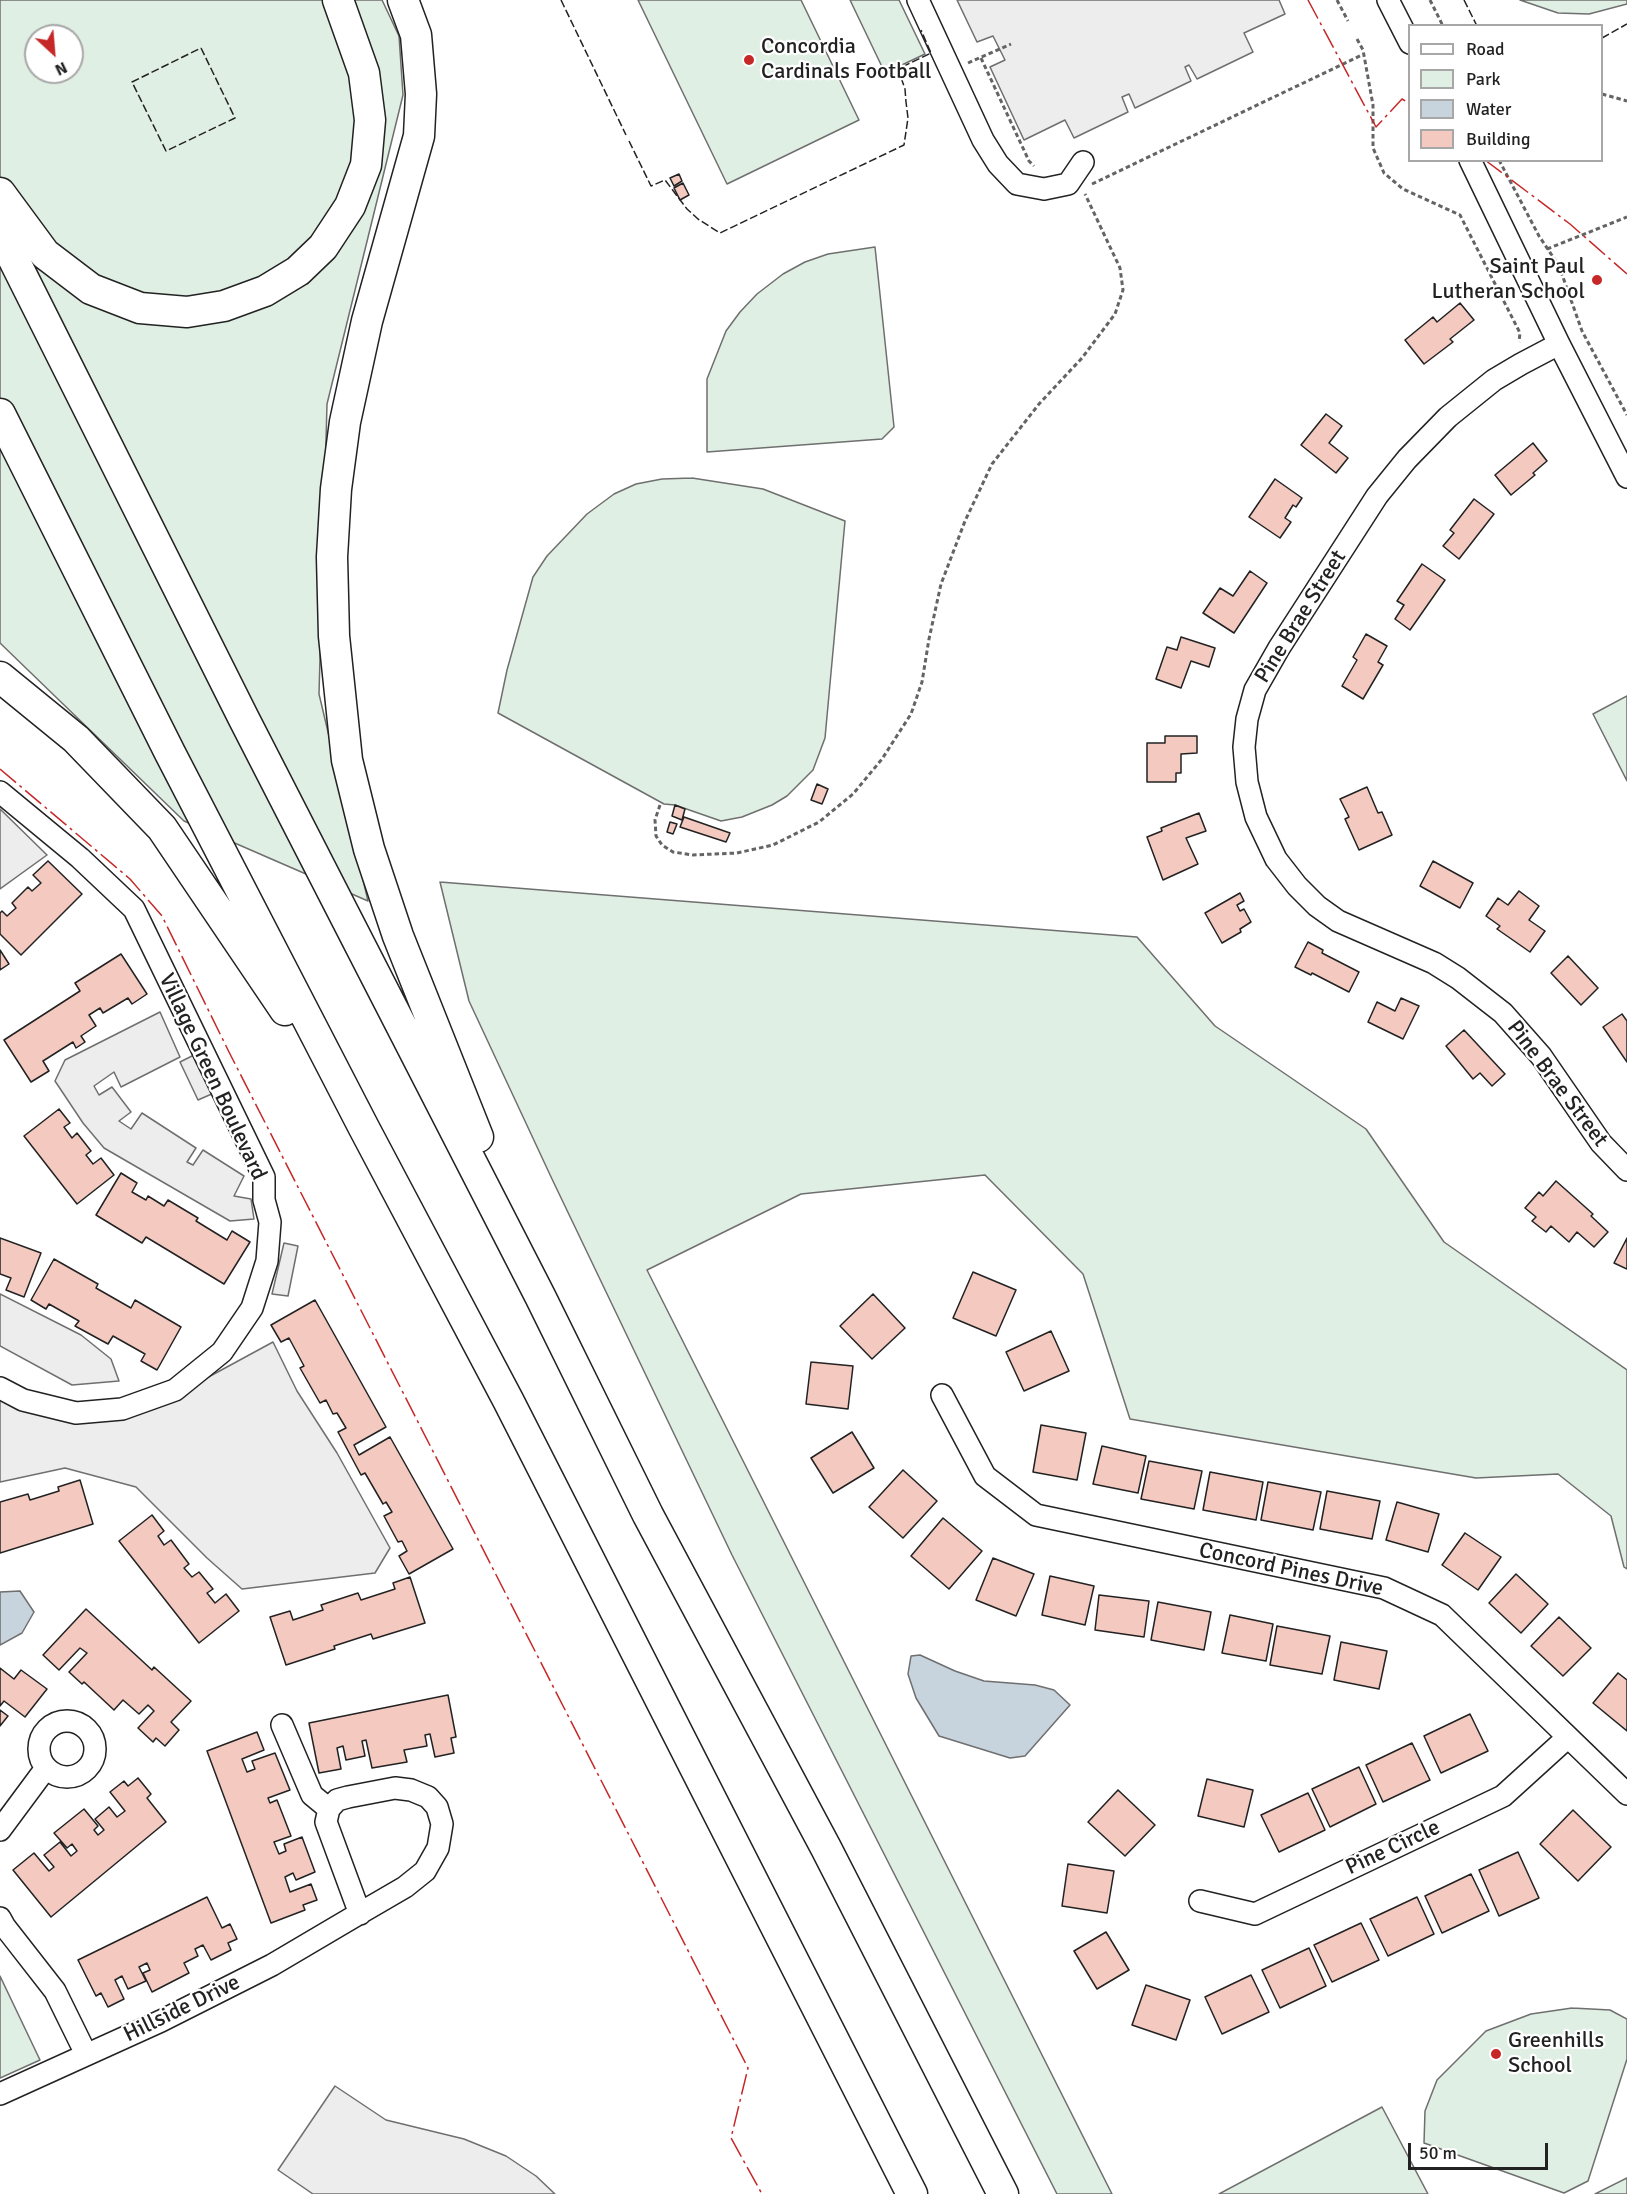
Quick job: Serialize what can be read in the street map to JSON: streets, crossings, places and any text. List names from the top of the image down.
{
  "streets": {
    "street": [
      "Pine Brae Street",
      "Village Green Boulevard",
      "Concord Pines Drive",
      "Pine Circle",
      "Hillside Drive"
    ]
  },
  "crossings": [
    ["Concord Pines Drive", "Pine Circle"]
  ],
  "places": ["Concordia Cardinals Football", "Saint Paul Lutheran School", "Greenhills School"],
  "legend": [
    "Road",
    "Park",
    "Water",
    "Building"
  ],
  "scale_bar": "50 m",
  "north": "bottom right"
}
